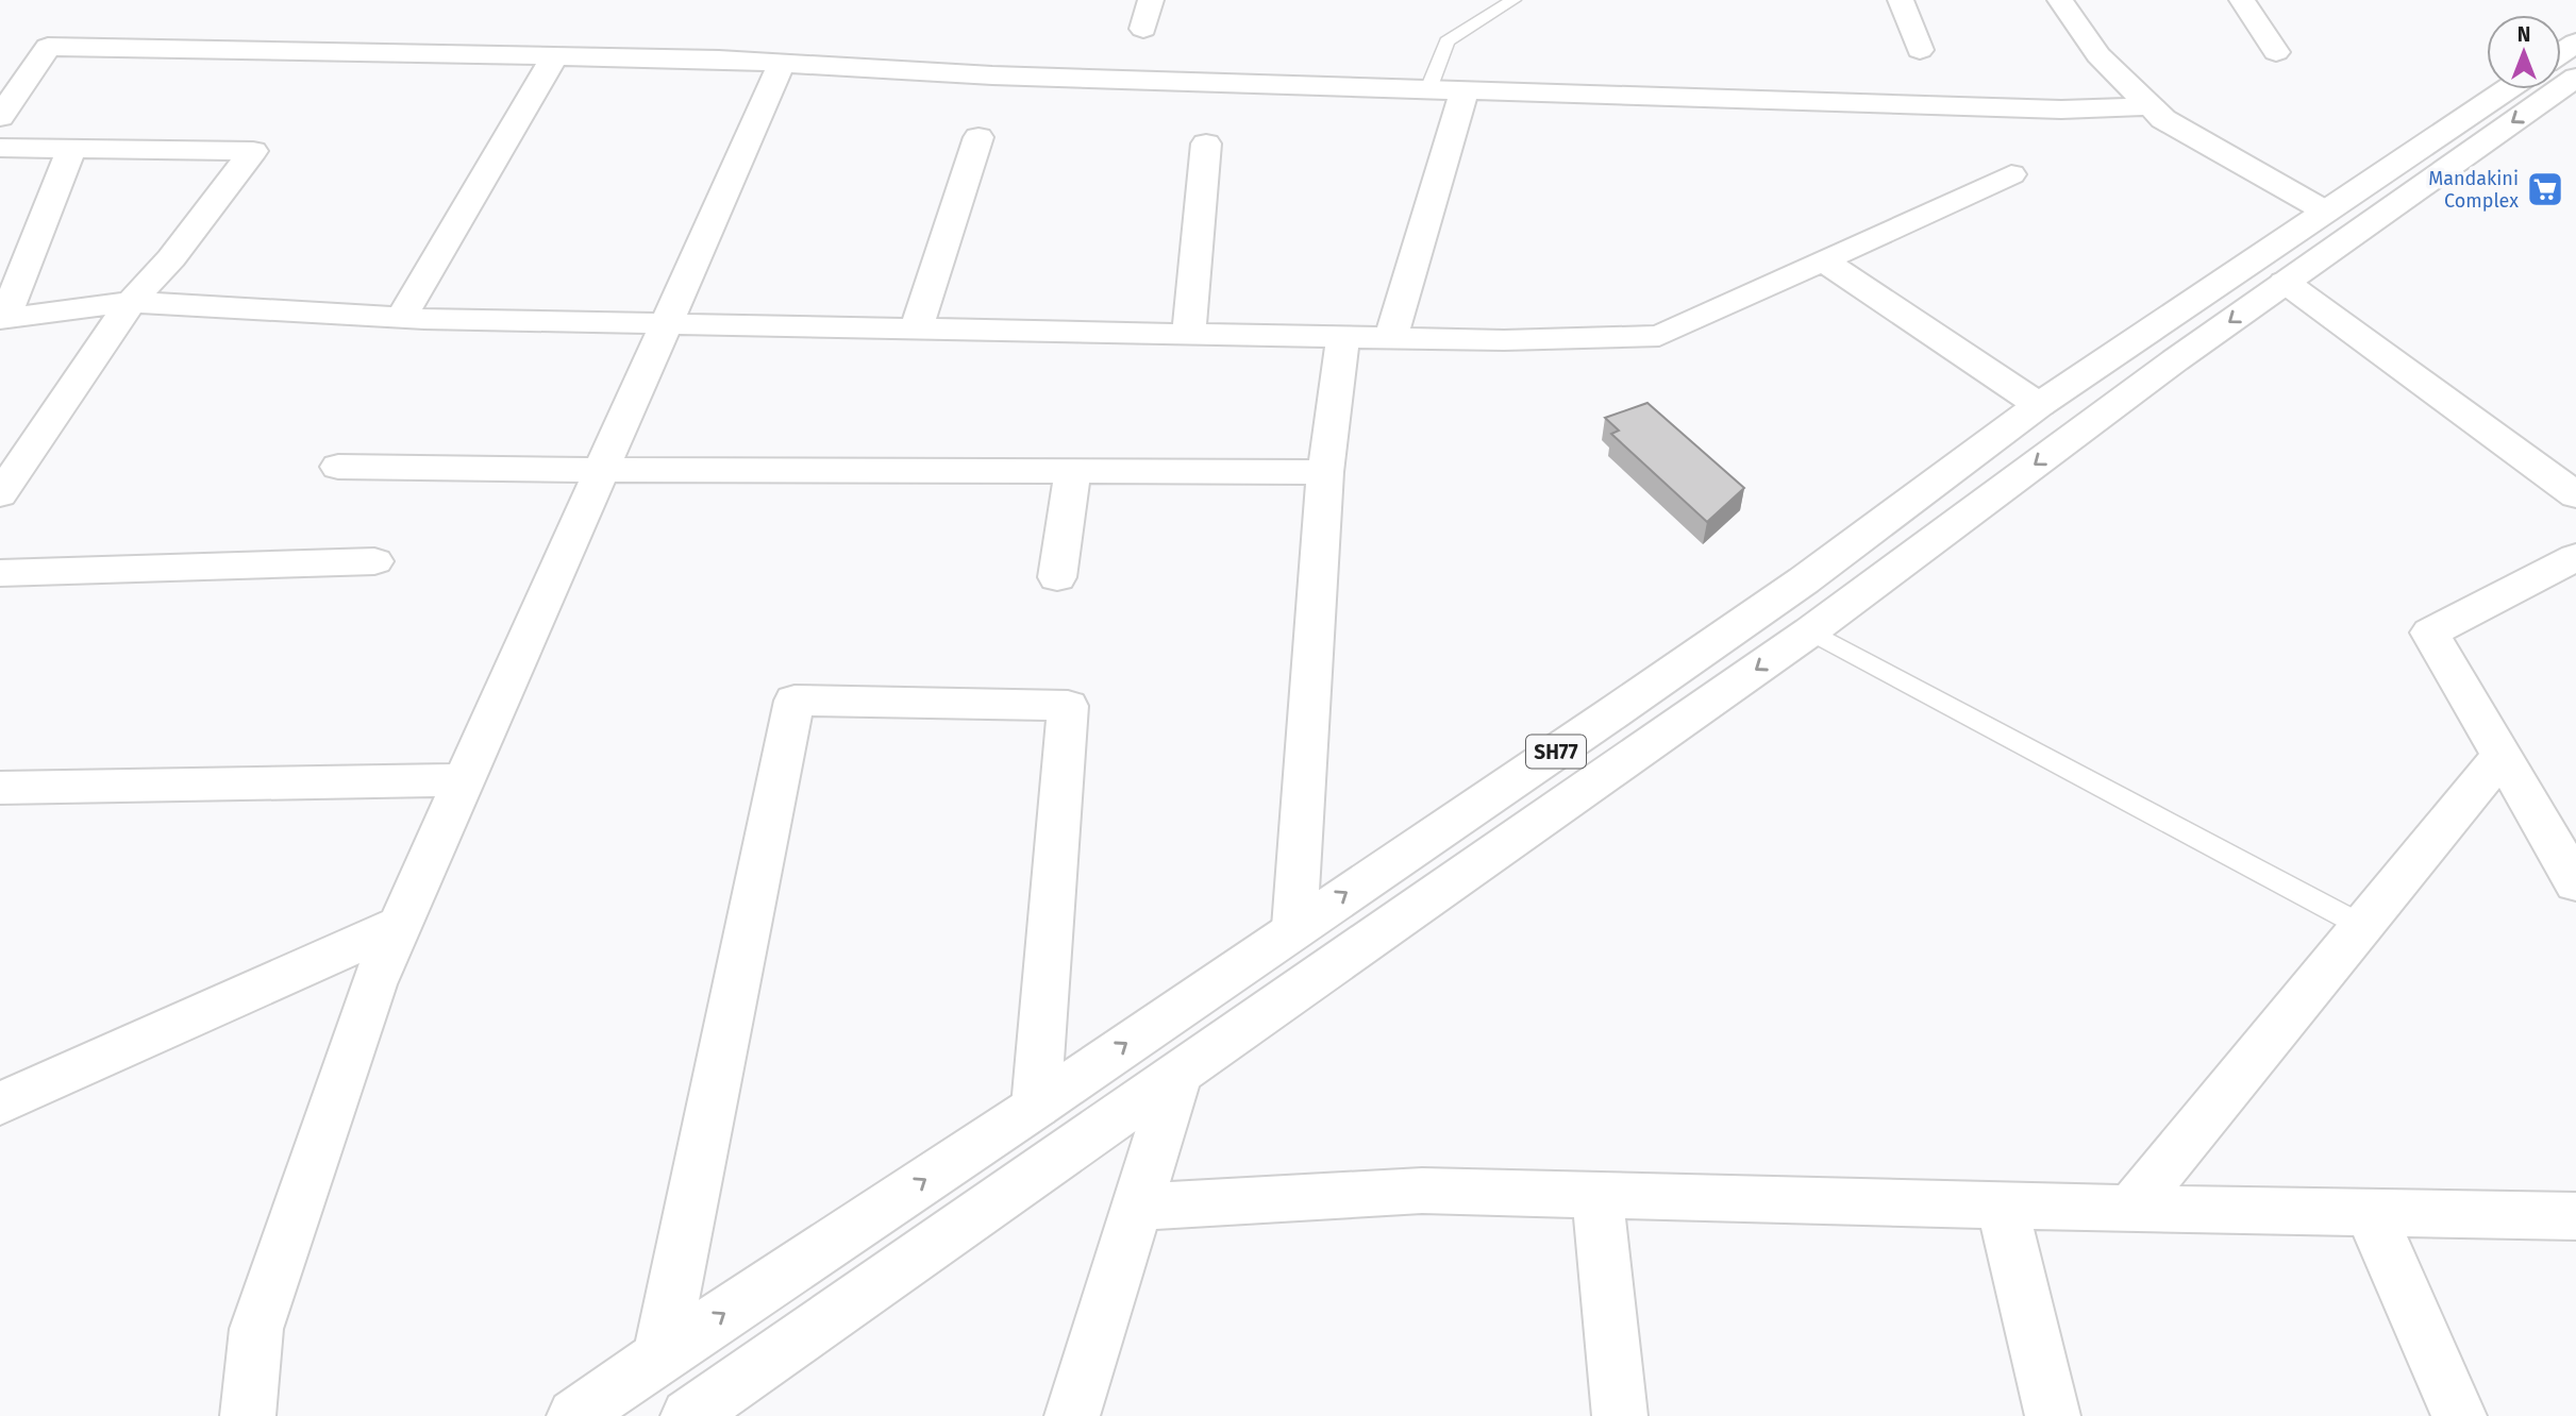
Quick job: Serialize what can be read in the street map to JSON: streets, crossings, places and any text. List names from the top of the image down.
{
  "streets": {
    "street": ["SH77"]
  },
  "places": {
    "supermarket": ["Mandakini Complex"]
  },
  "north": "top"
}
